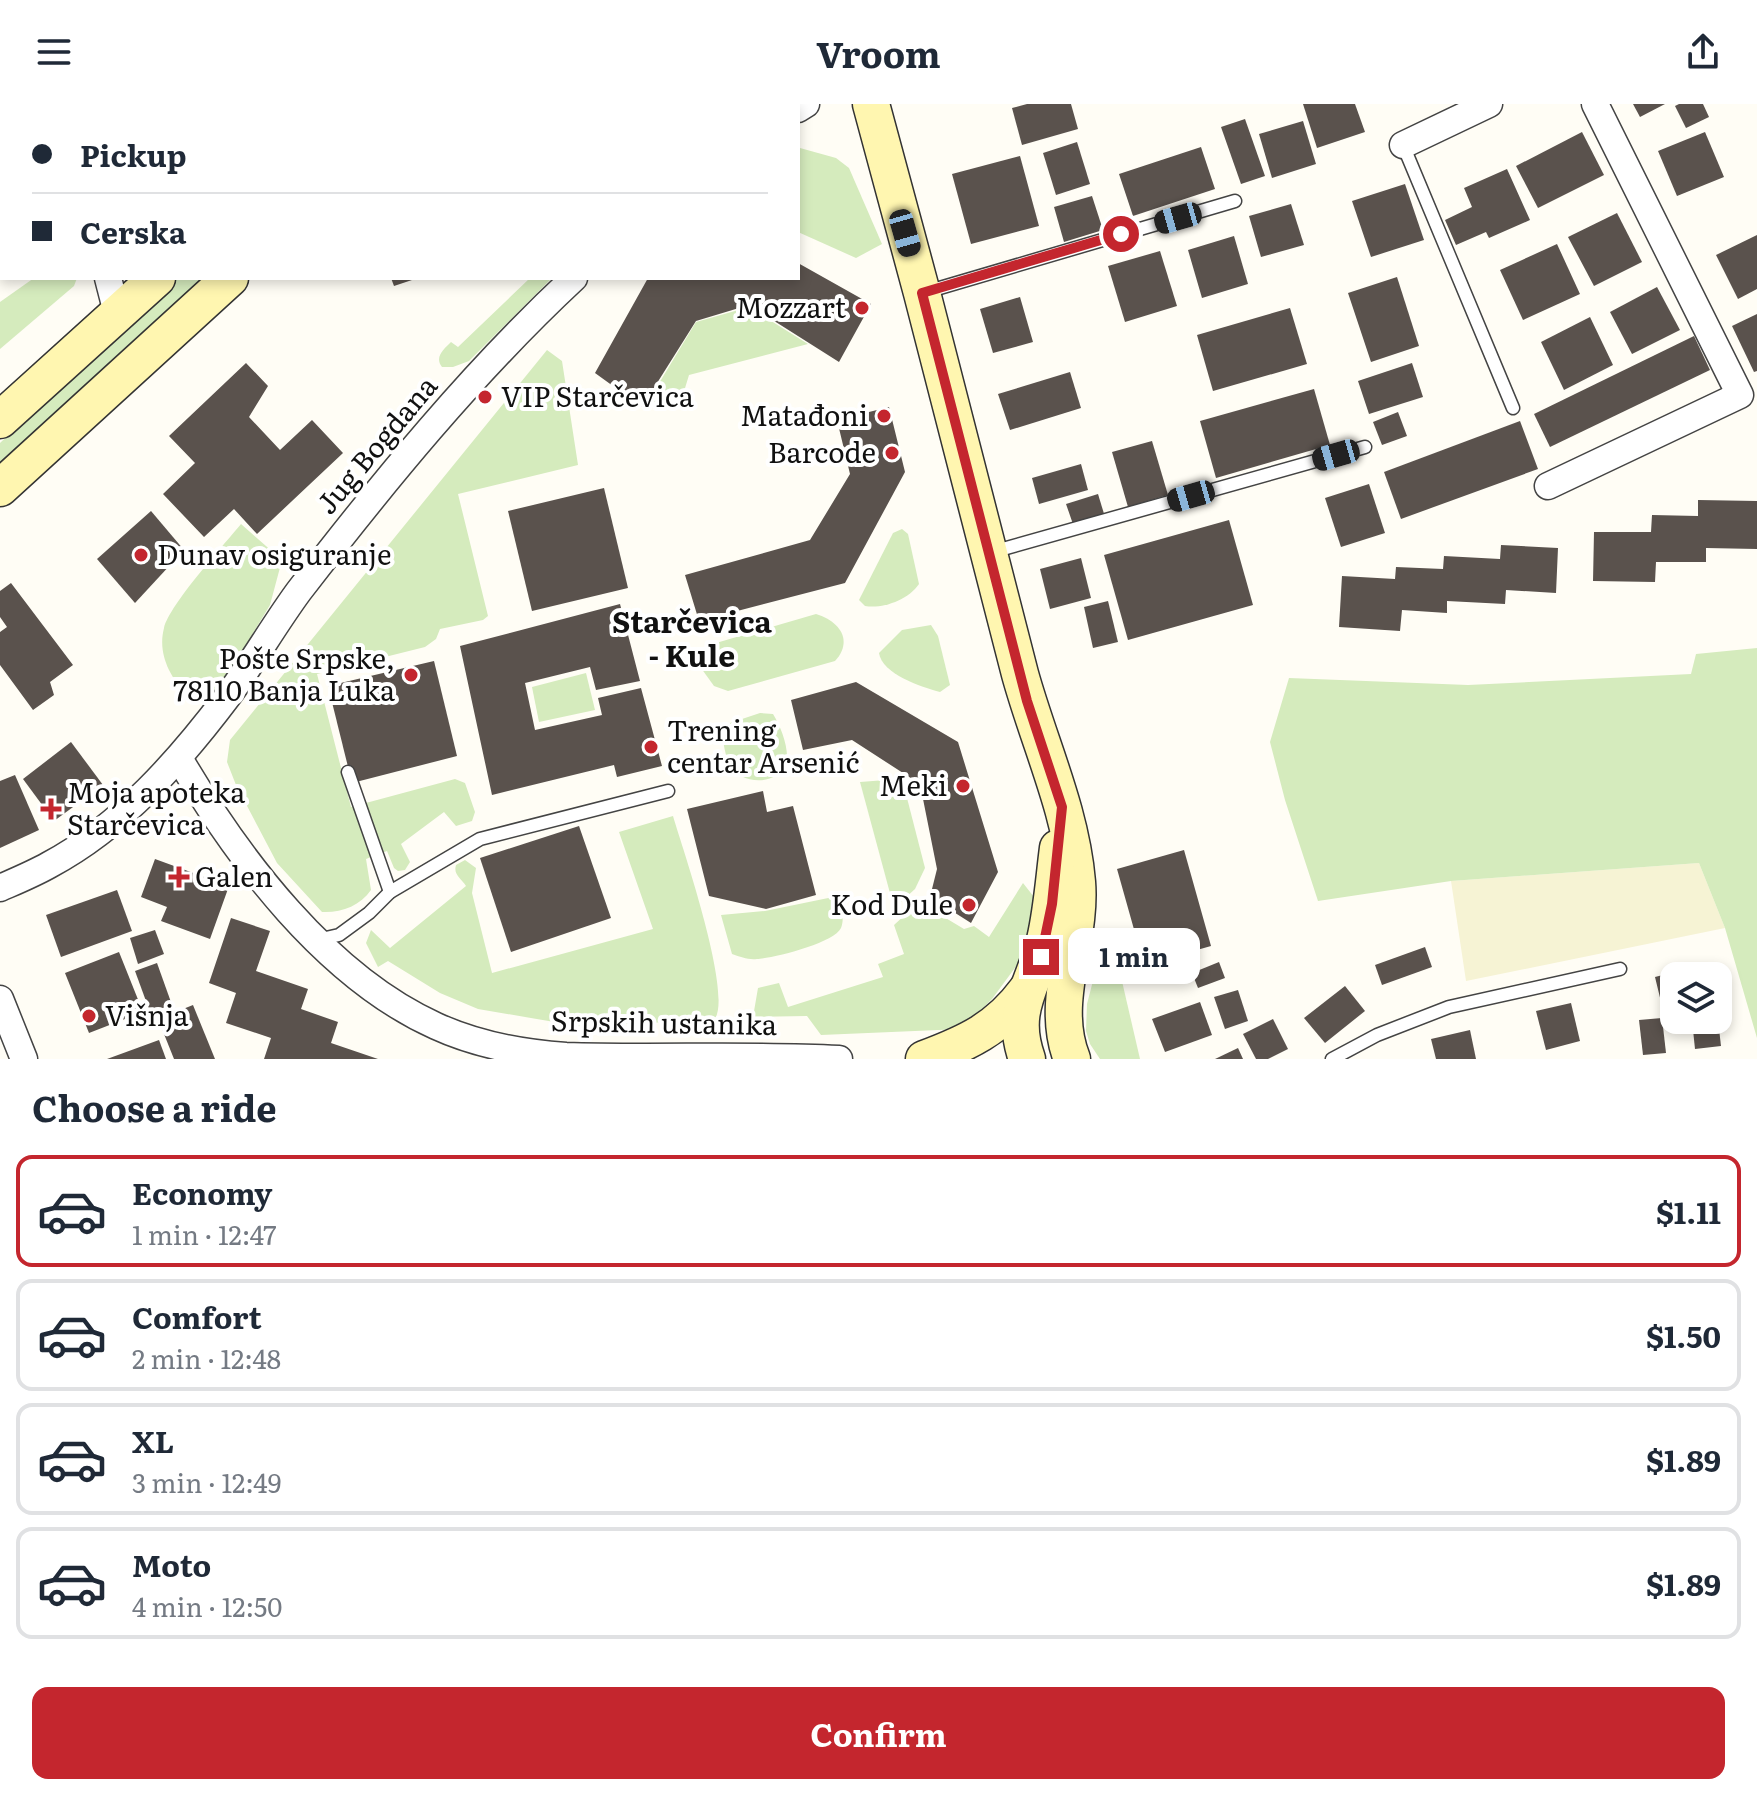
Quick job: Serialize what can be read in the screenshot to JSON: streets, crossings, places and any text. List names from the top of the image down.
{
  "streets": {
    "street": ["Jug Bogdana", "Srpskih ustanika"]
  },
  "crossings": [
    ["Jug Bogdana", "Srpskih ustanika"]
  ],
  "districts": ["Starčevica - Kule"],
  "places": {
    "other": [
      "Mozzart",
      "VIP Starčevica",
      "Matađoni",
      "Barcode",
      "Dunav osiguranje",
      "Pošte Srpske, 78110 Banja Luka",
      "Trening centar Arsenić",
      "Meki",
      "Kod Dule",
      "Višnja"
    ],
    "health": ["Moja apoteka Starčevica", "Galen"]
  },
  "page": {
    "header": "Vroom",
    "banner": ["Pickup", "Cerska"],
    "bubble": "1 min",
    "heading": "Choose a ride",
    "list": [
      {
        "name": "Economy",
        "note": "1 min · 12:47",
        "value": "$1.11"
      },
      {
        "name": "Comfort",
        "note": "2 min · 12:48",
        "value": "$1.50"
      },
      {
        "name": "XL",
        "note": "3 min · 12:49",
        "value": "$1.89"
      },
      {
        "name": "Moto",
        "note": "4 min · 12:50",
        "value": "$1.89"
      }
    ],
    "buttons": "Confirm"
  }
}
